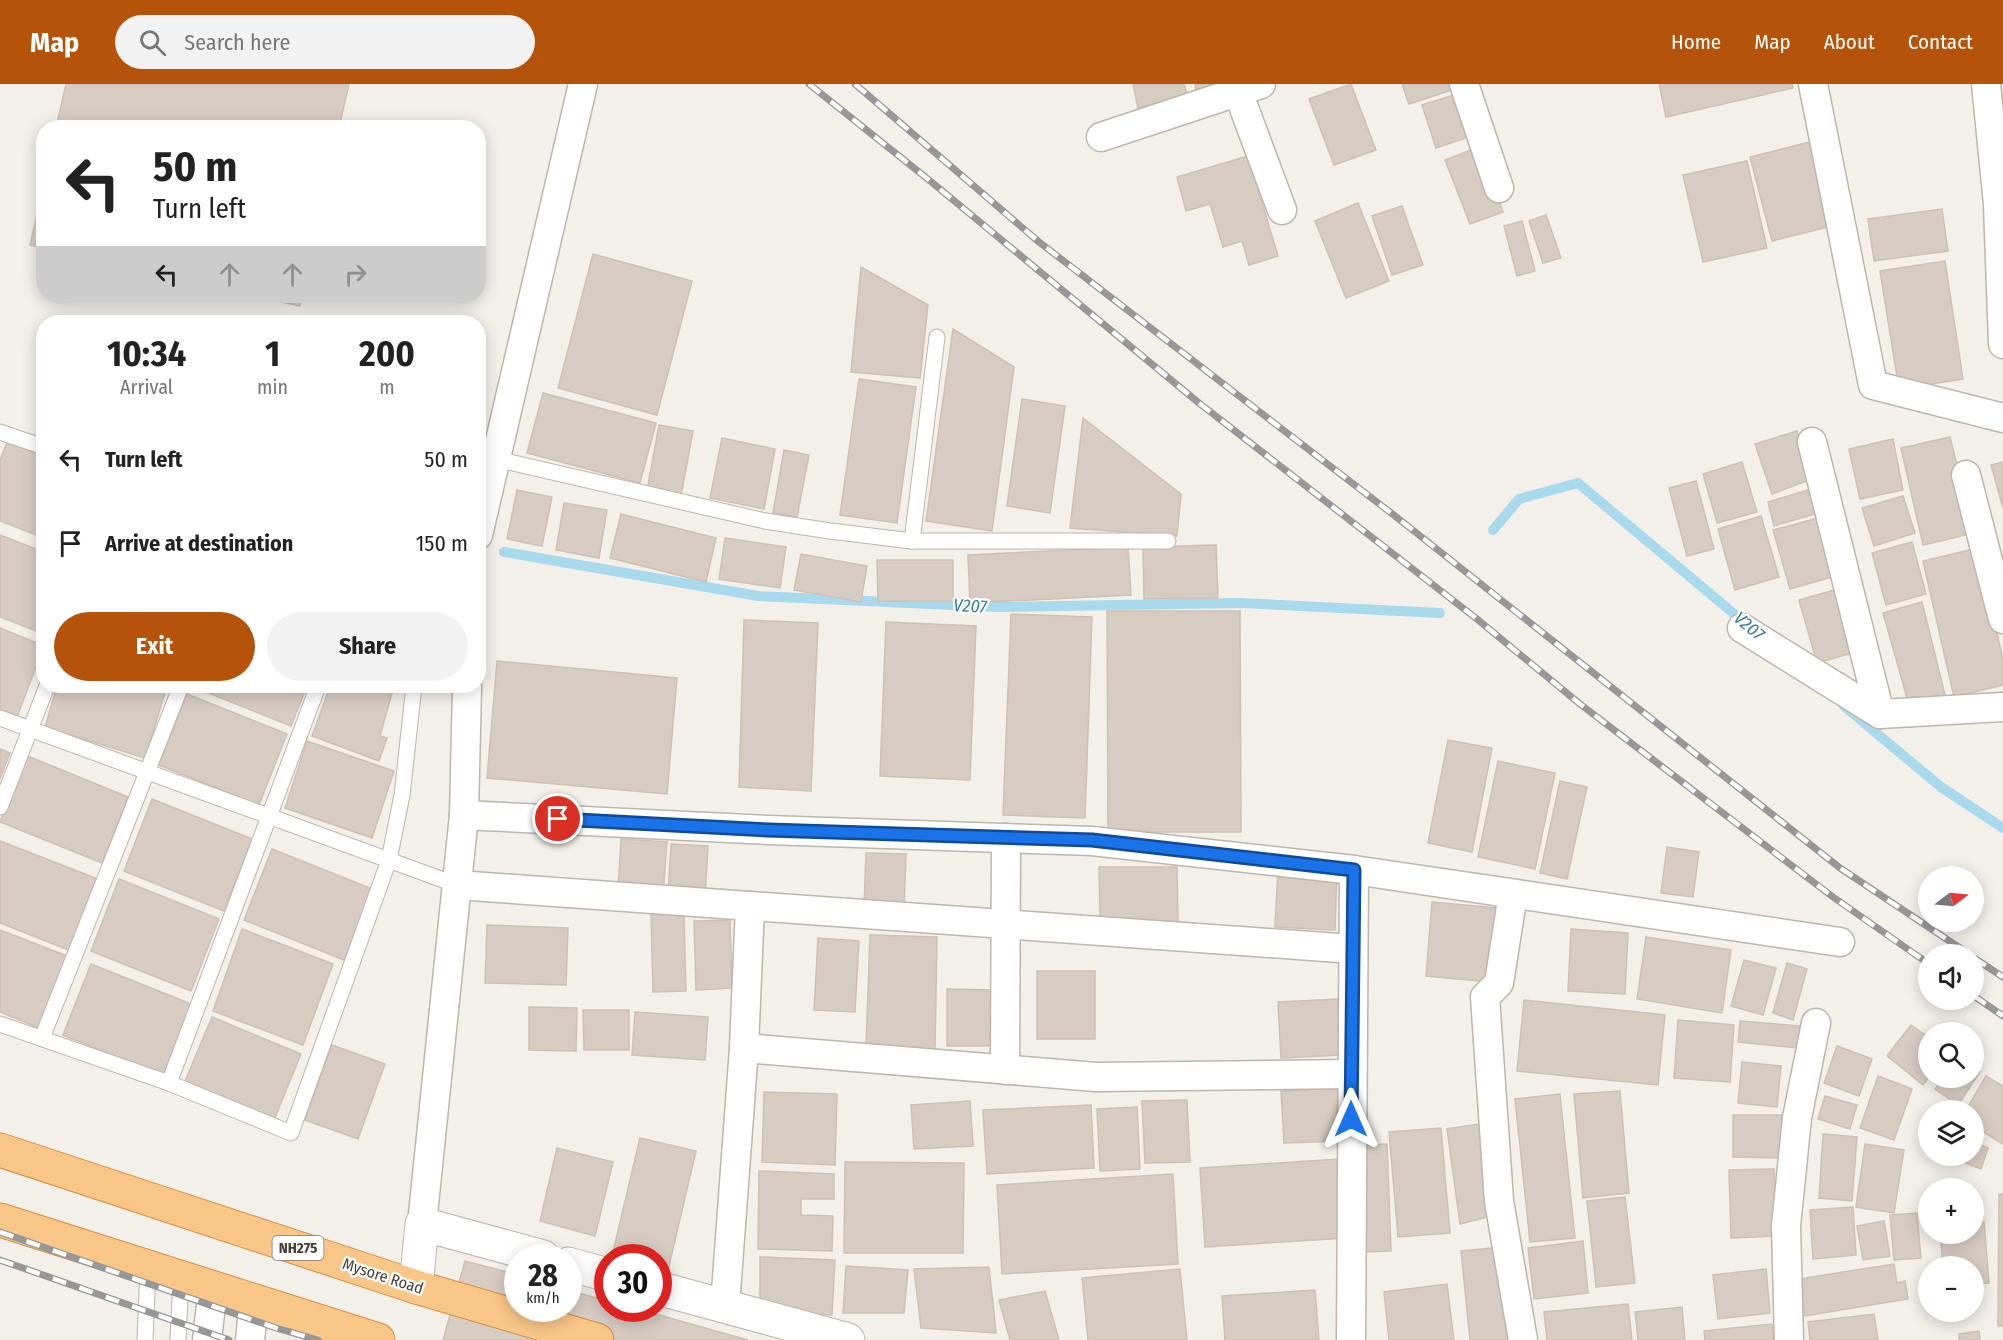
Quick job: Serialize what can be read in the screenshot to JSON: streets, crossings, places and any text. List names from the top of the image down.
{
  "streets": {
    "highway": ["NH275", "Mysore Road"]
  },
  "water": ["V207"],
  "north": "right",
  "page": {
    "header": "Map",
    "search": "Search here",
    "nav": [
      "Home",
      "Map",
      "About",
      "Contact"
    ],
    "turn": ["50 m", "Turn left"],
    "eta": [
      "10:34",
      "Arrival",
      "1",
      "min",
      "200",
      "m"
    ],
    "list": [
      {
        "name": "Turn left",
        "value": "50 m"
      },
      {
        "name": "Arrive at destination",
        "value": "150 m"
      }
    ],
    "buttons": ["Exit", "Share"],
    "map_buttons": ["+", "−"],
    "speed": "28 km/h",
    "limit": "30"
  }
}
